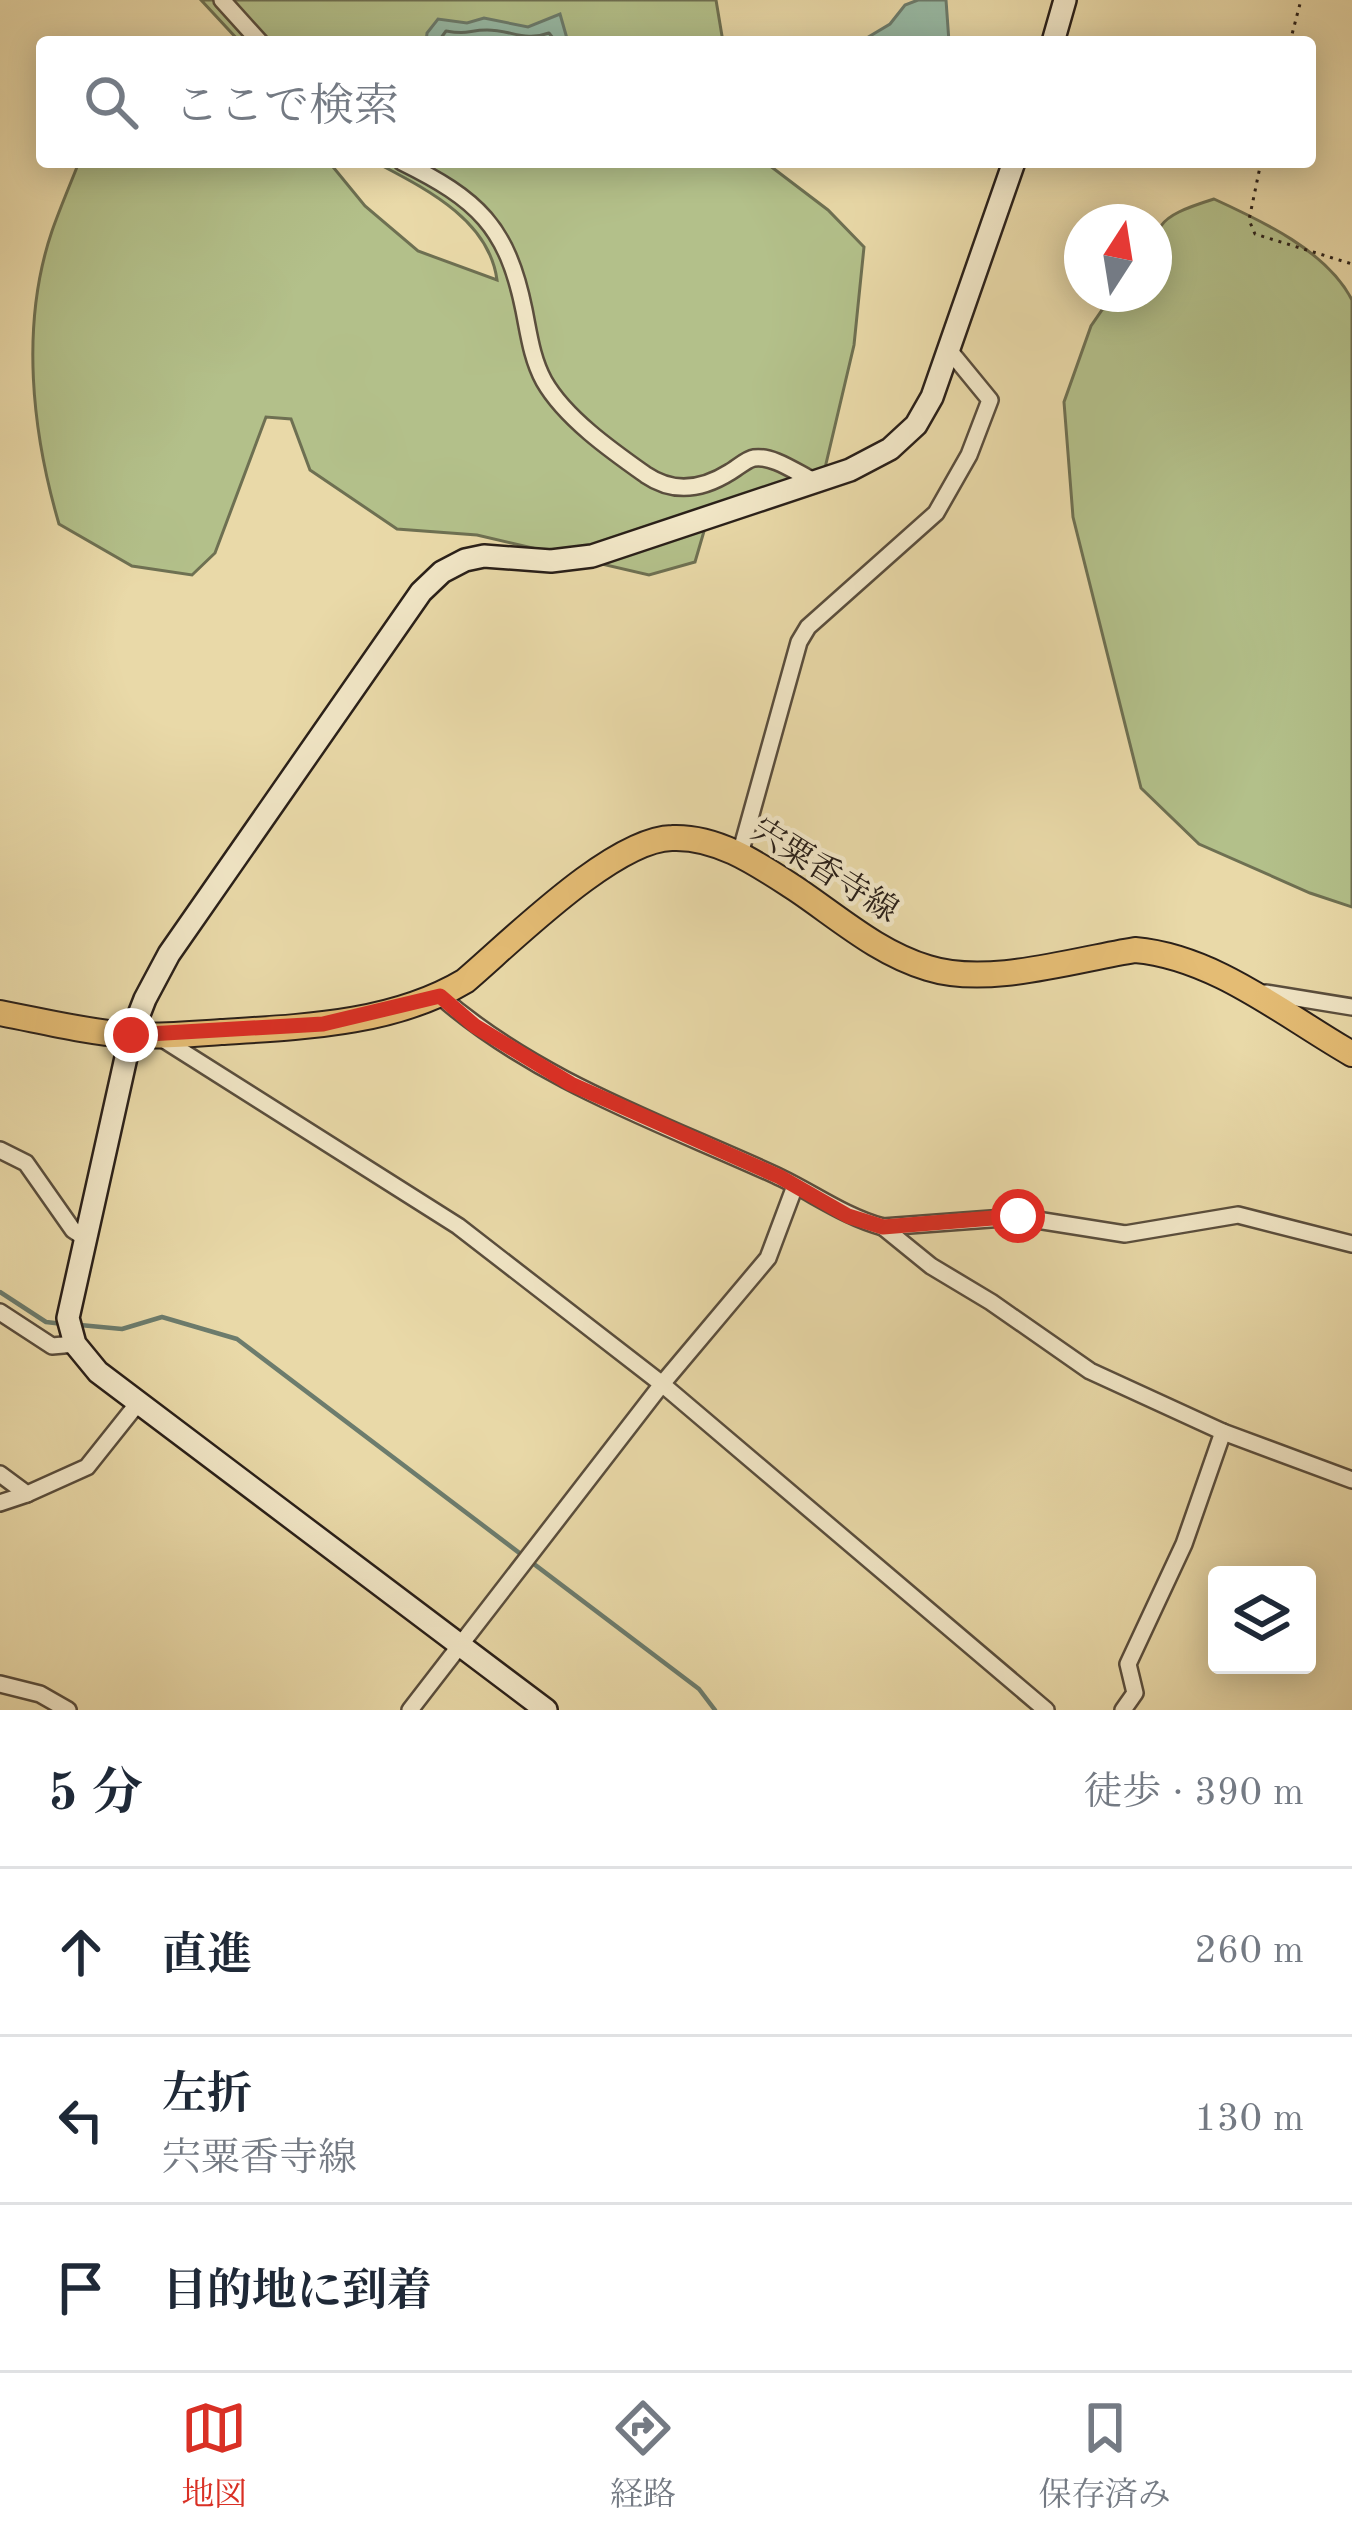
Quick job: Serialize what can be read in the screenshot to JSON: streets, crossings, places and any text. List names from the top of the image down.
{
  "streets": {
    "main road": ["宍粟香寺線"]
  },
  "north": "top",
  "page": {
    "search": "ここで検索",
    "heading": ["5 分", "徒歩 · 390 m"],
    "list": [
      ["直進", "260 m"],
      ["左折", "宍粟香寺線", "130 m"],
      "目的地に到着"
    ],
    "nav": ["地図", "経路", "保存済み"]
  }
}
